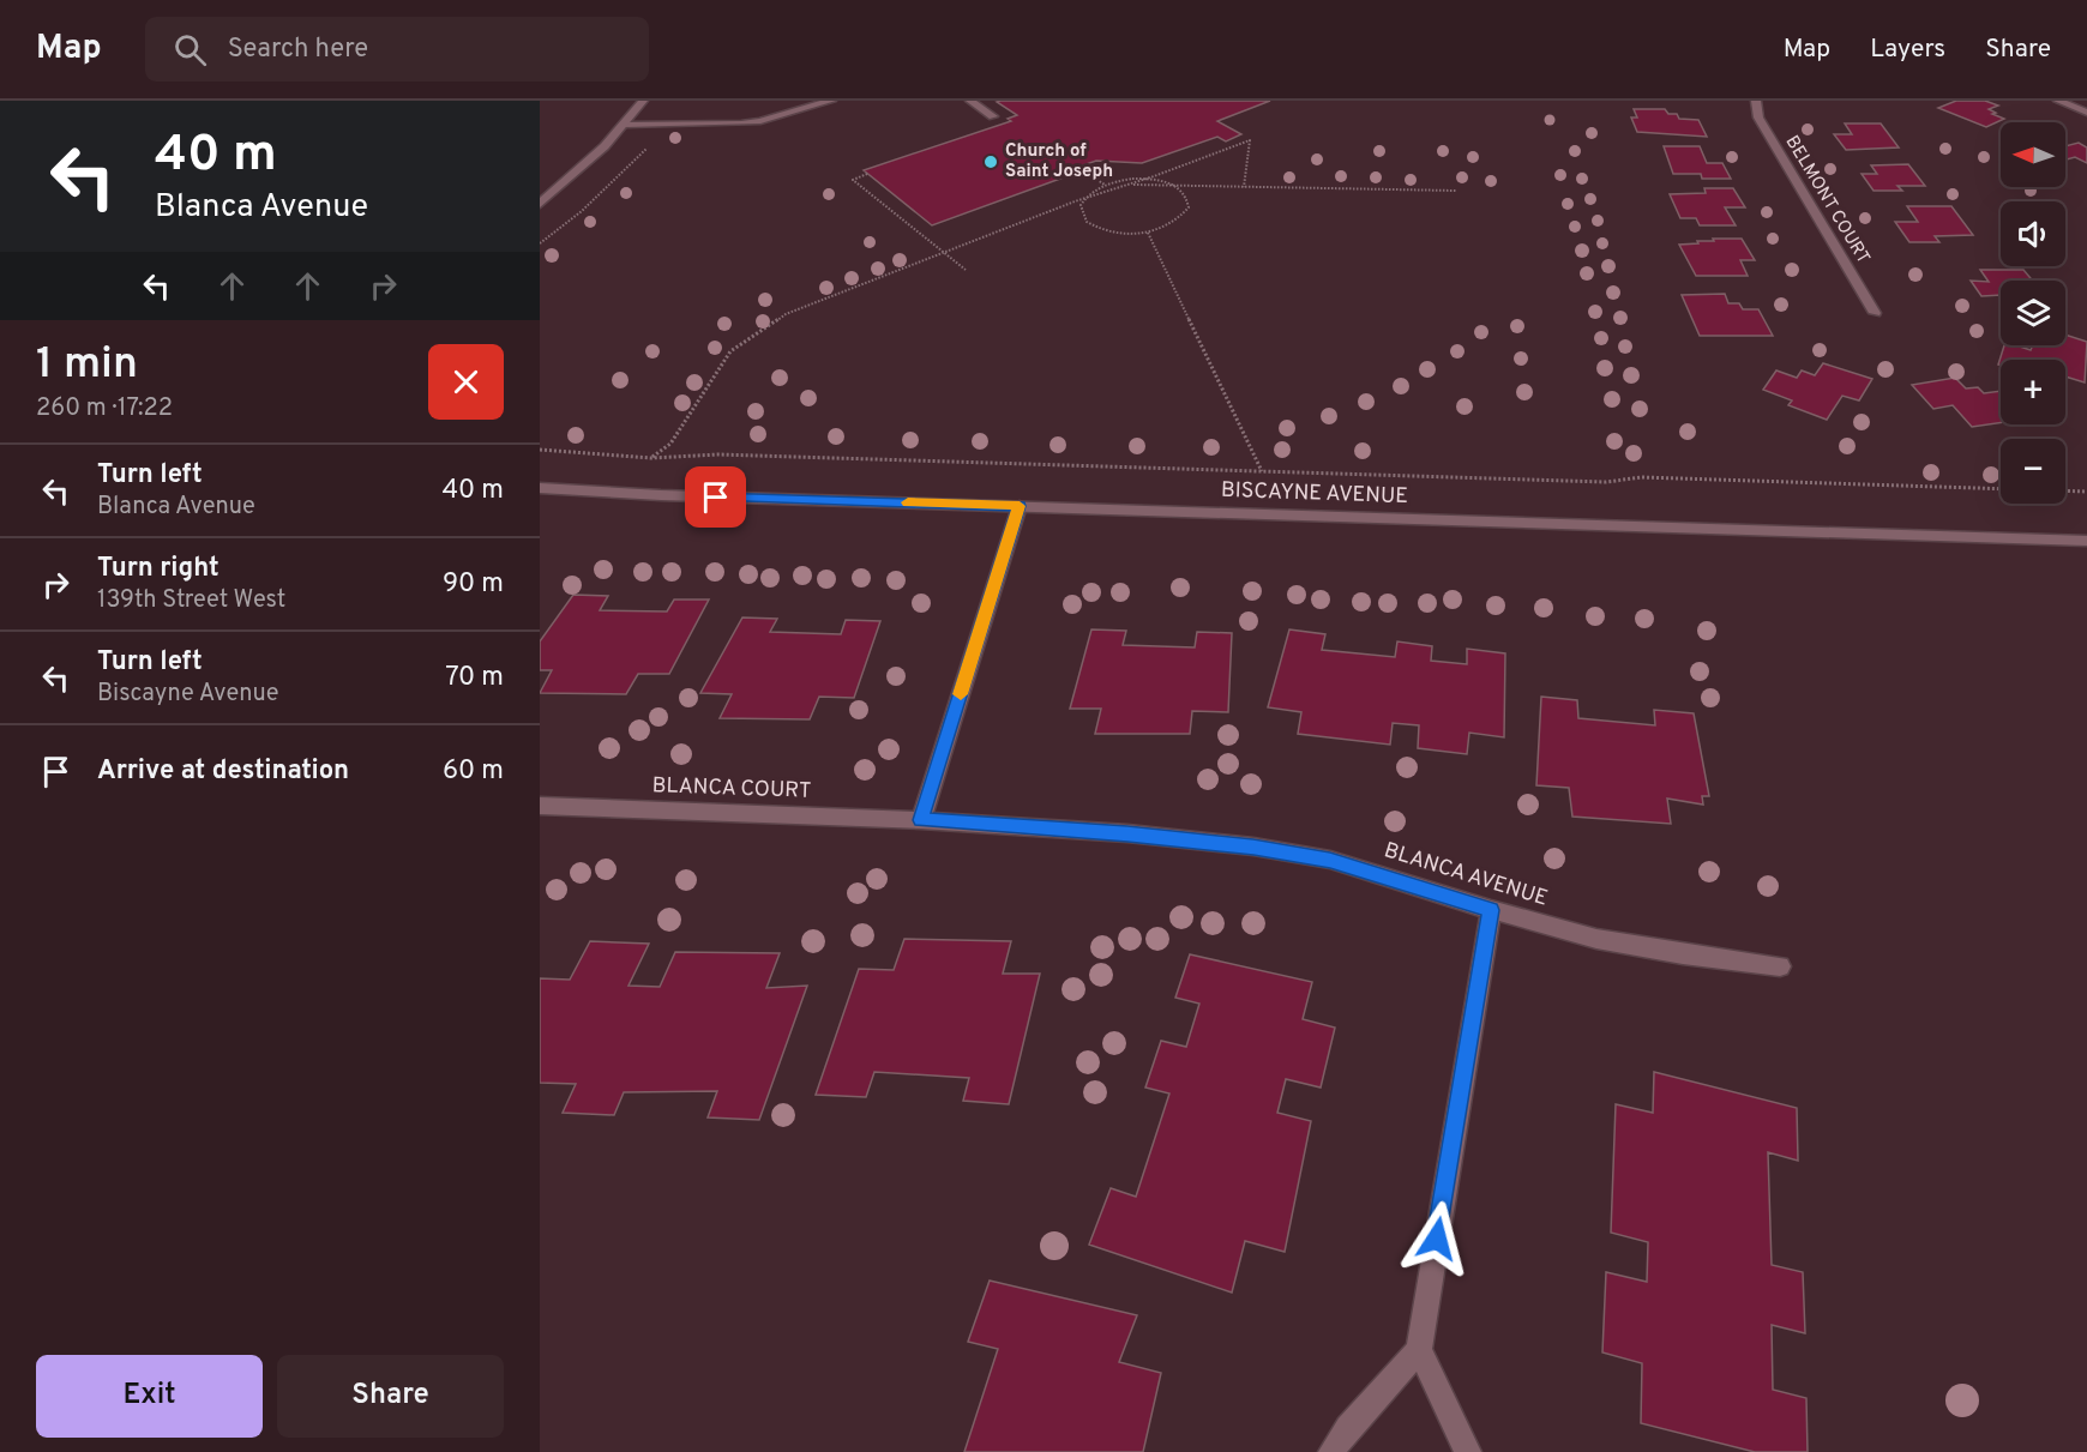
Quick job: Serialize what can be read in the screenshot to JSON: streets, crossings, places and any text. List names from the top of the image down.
{
  "streets": {
    "street": [
      "BELMONT COURT",
      "BISCAYNE AVENUE",
      "BLANCA COURT",
      "BLANCA AVENUE"
    ]
  },
  "crossings": [
    ["BLANCA COURT", "BLANCA AVENUE"]
  ],
  "places": ["Church of Saint Joseph"],
  "north": "left",
  "page": {
    "header": "Map",
    "search": "Search here",
    "nav": ["Map", "Layers", "Share"],
    "turn": ["40 m", "Blanca Avenue"],
    "map_buttons": ["+", "−"],
    "heading": ["1 min", "260 m · 17:22"],
    "list": [
      {
        "name": "Turn left",
        "note": "Blanca Avenue",
        "value": "40 m"
      },
      {
        "name": "Turn right",
        "note": "139th Street West",
        "value": "90 m"
      },
      {
        "name": "Turn left",
        "note": "Biscayne Avenue",
        "value": "70 m"
      },
      {
        "name": "Arrive at destination",
        "value": "60 m"
      }
    ],
    "buttons": ["Exit", "Share"]
  }
}
